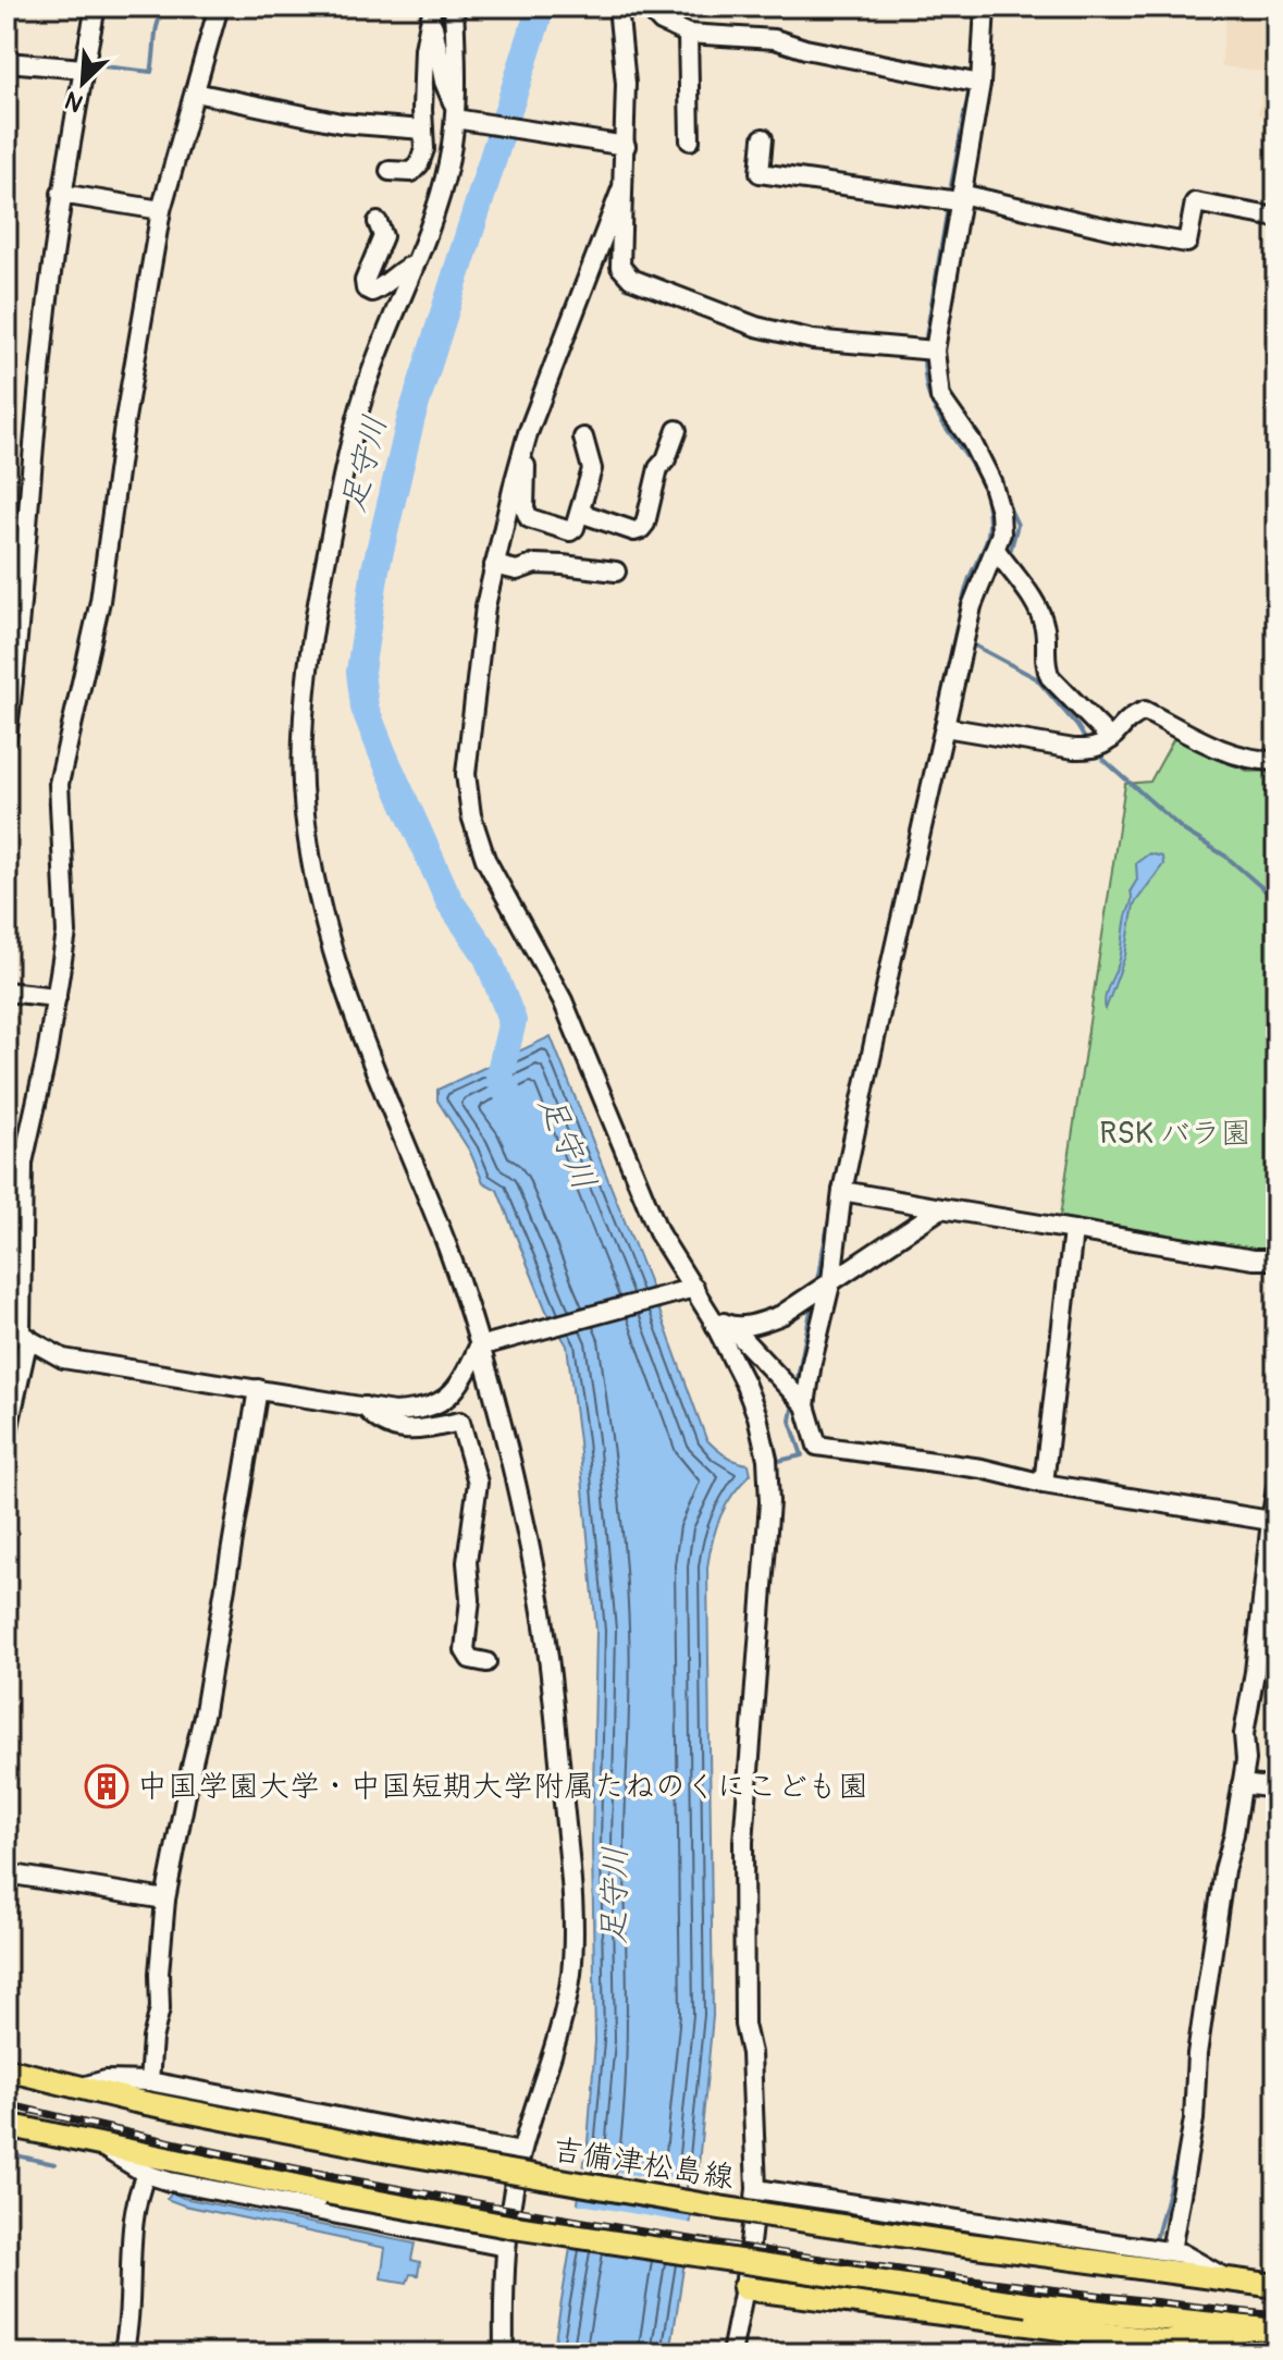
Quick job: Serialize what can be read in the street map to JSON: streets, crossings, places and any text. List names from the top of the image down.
{
  "streets": {
    "main road": ["吉備津松島線"]
  },
  "water": ["足守川"],
  "parks": ["RSK バラ園"],
  "places": {
    "building": ["中国学園大学・中国短期大学附属たねのくにこども園"]
  },
  "north": "bottom left"
}
